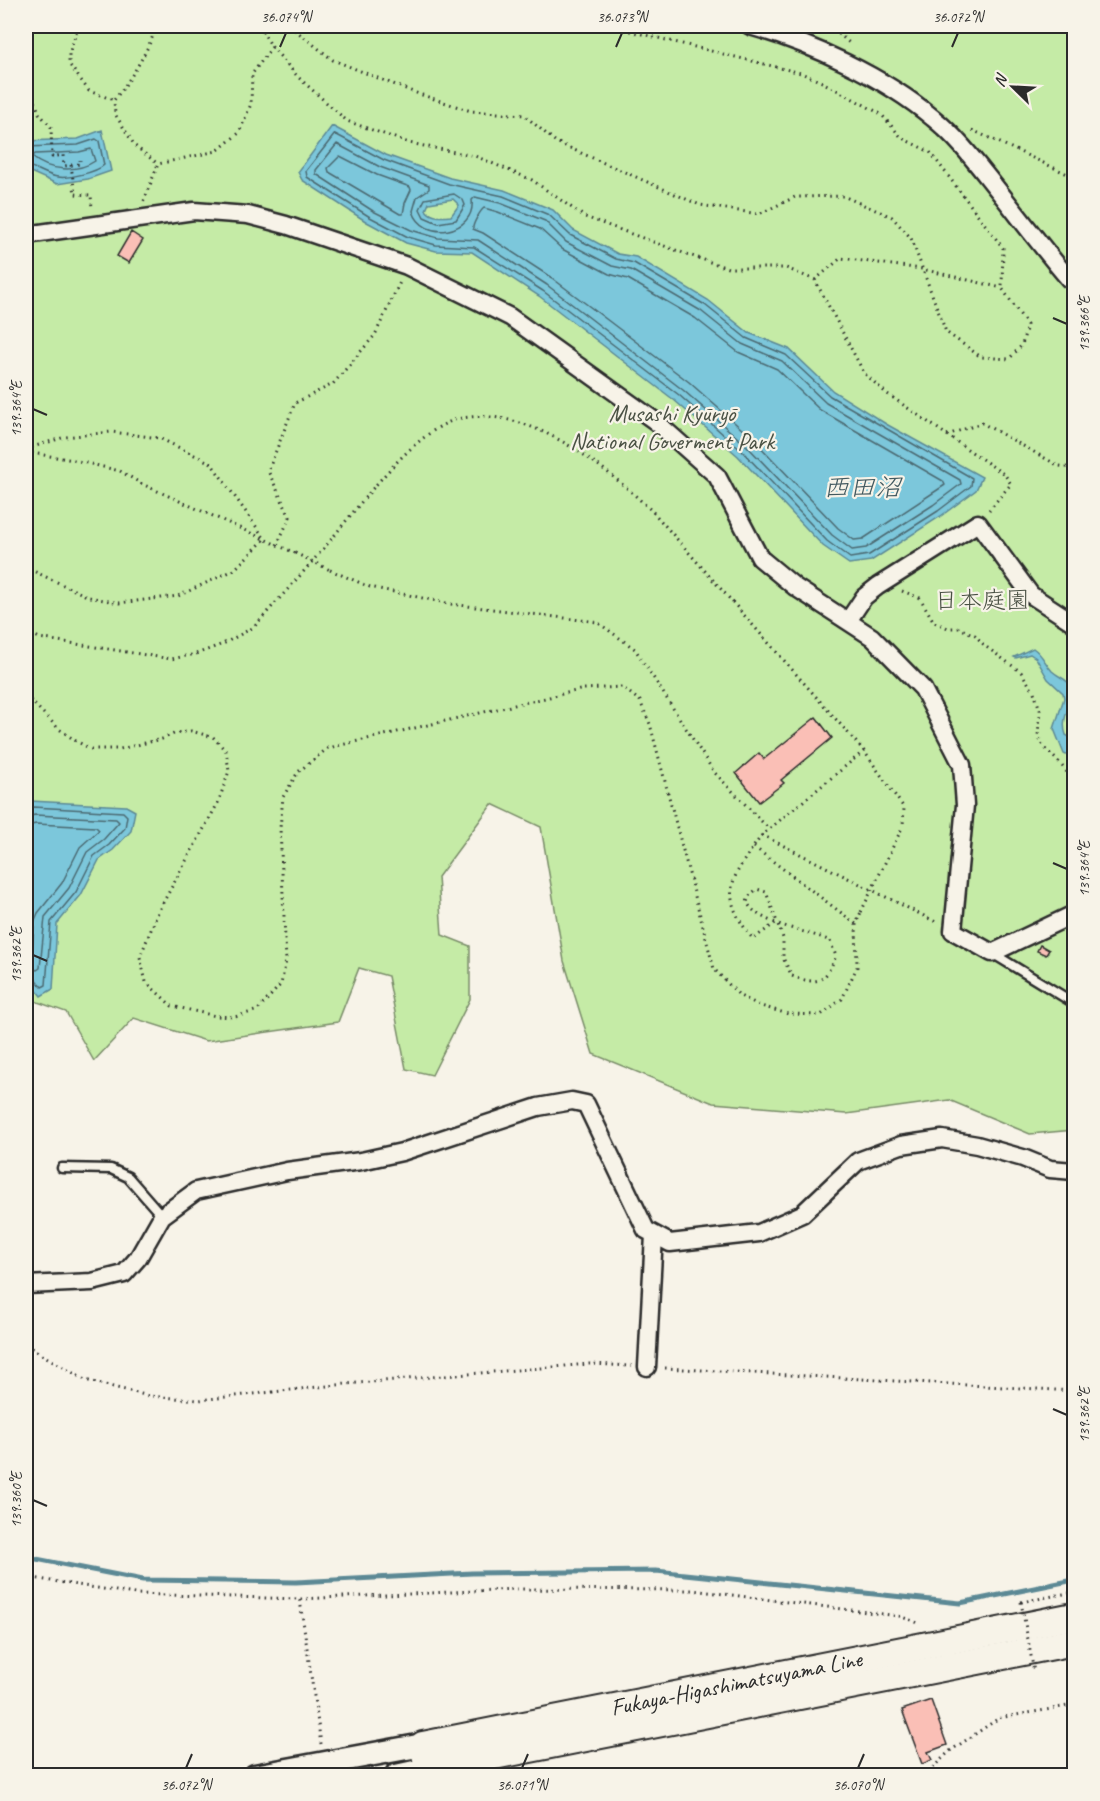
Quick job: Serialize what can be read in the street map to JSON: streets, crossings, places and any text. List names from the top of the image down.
{
  "streets": {
    "main road": ["Fukaya-Higashimatsuyama Line"]
  },
  "water": ["西田沼"],
  "parks": ["Musashi Kyūryō National Goverment Park", "日本庭園"],
  "north": "top left",
  "coordinates": [
    "36.074°N",
    "36.073°N",
    "36.072°N",
    "139.366°E",
    "139.364°E",
    "139.362°E",
    "139.360°E",
    "36.071°N",
    "36.070°N"
  ]
}
